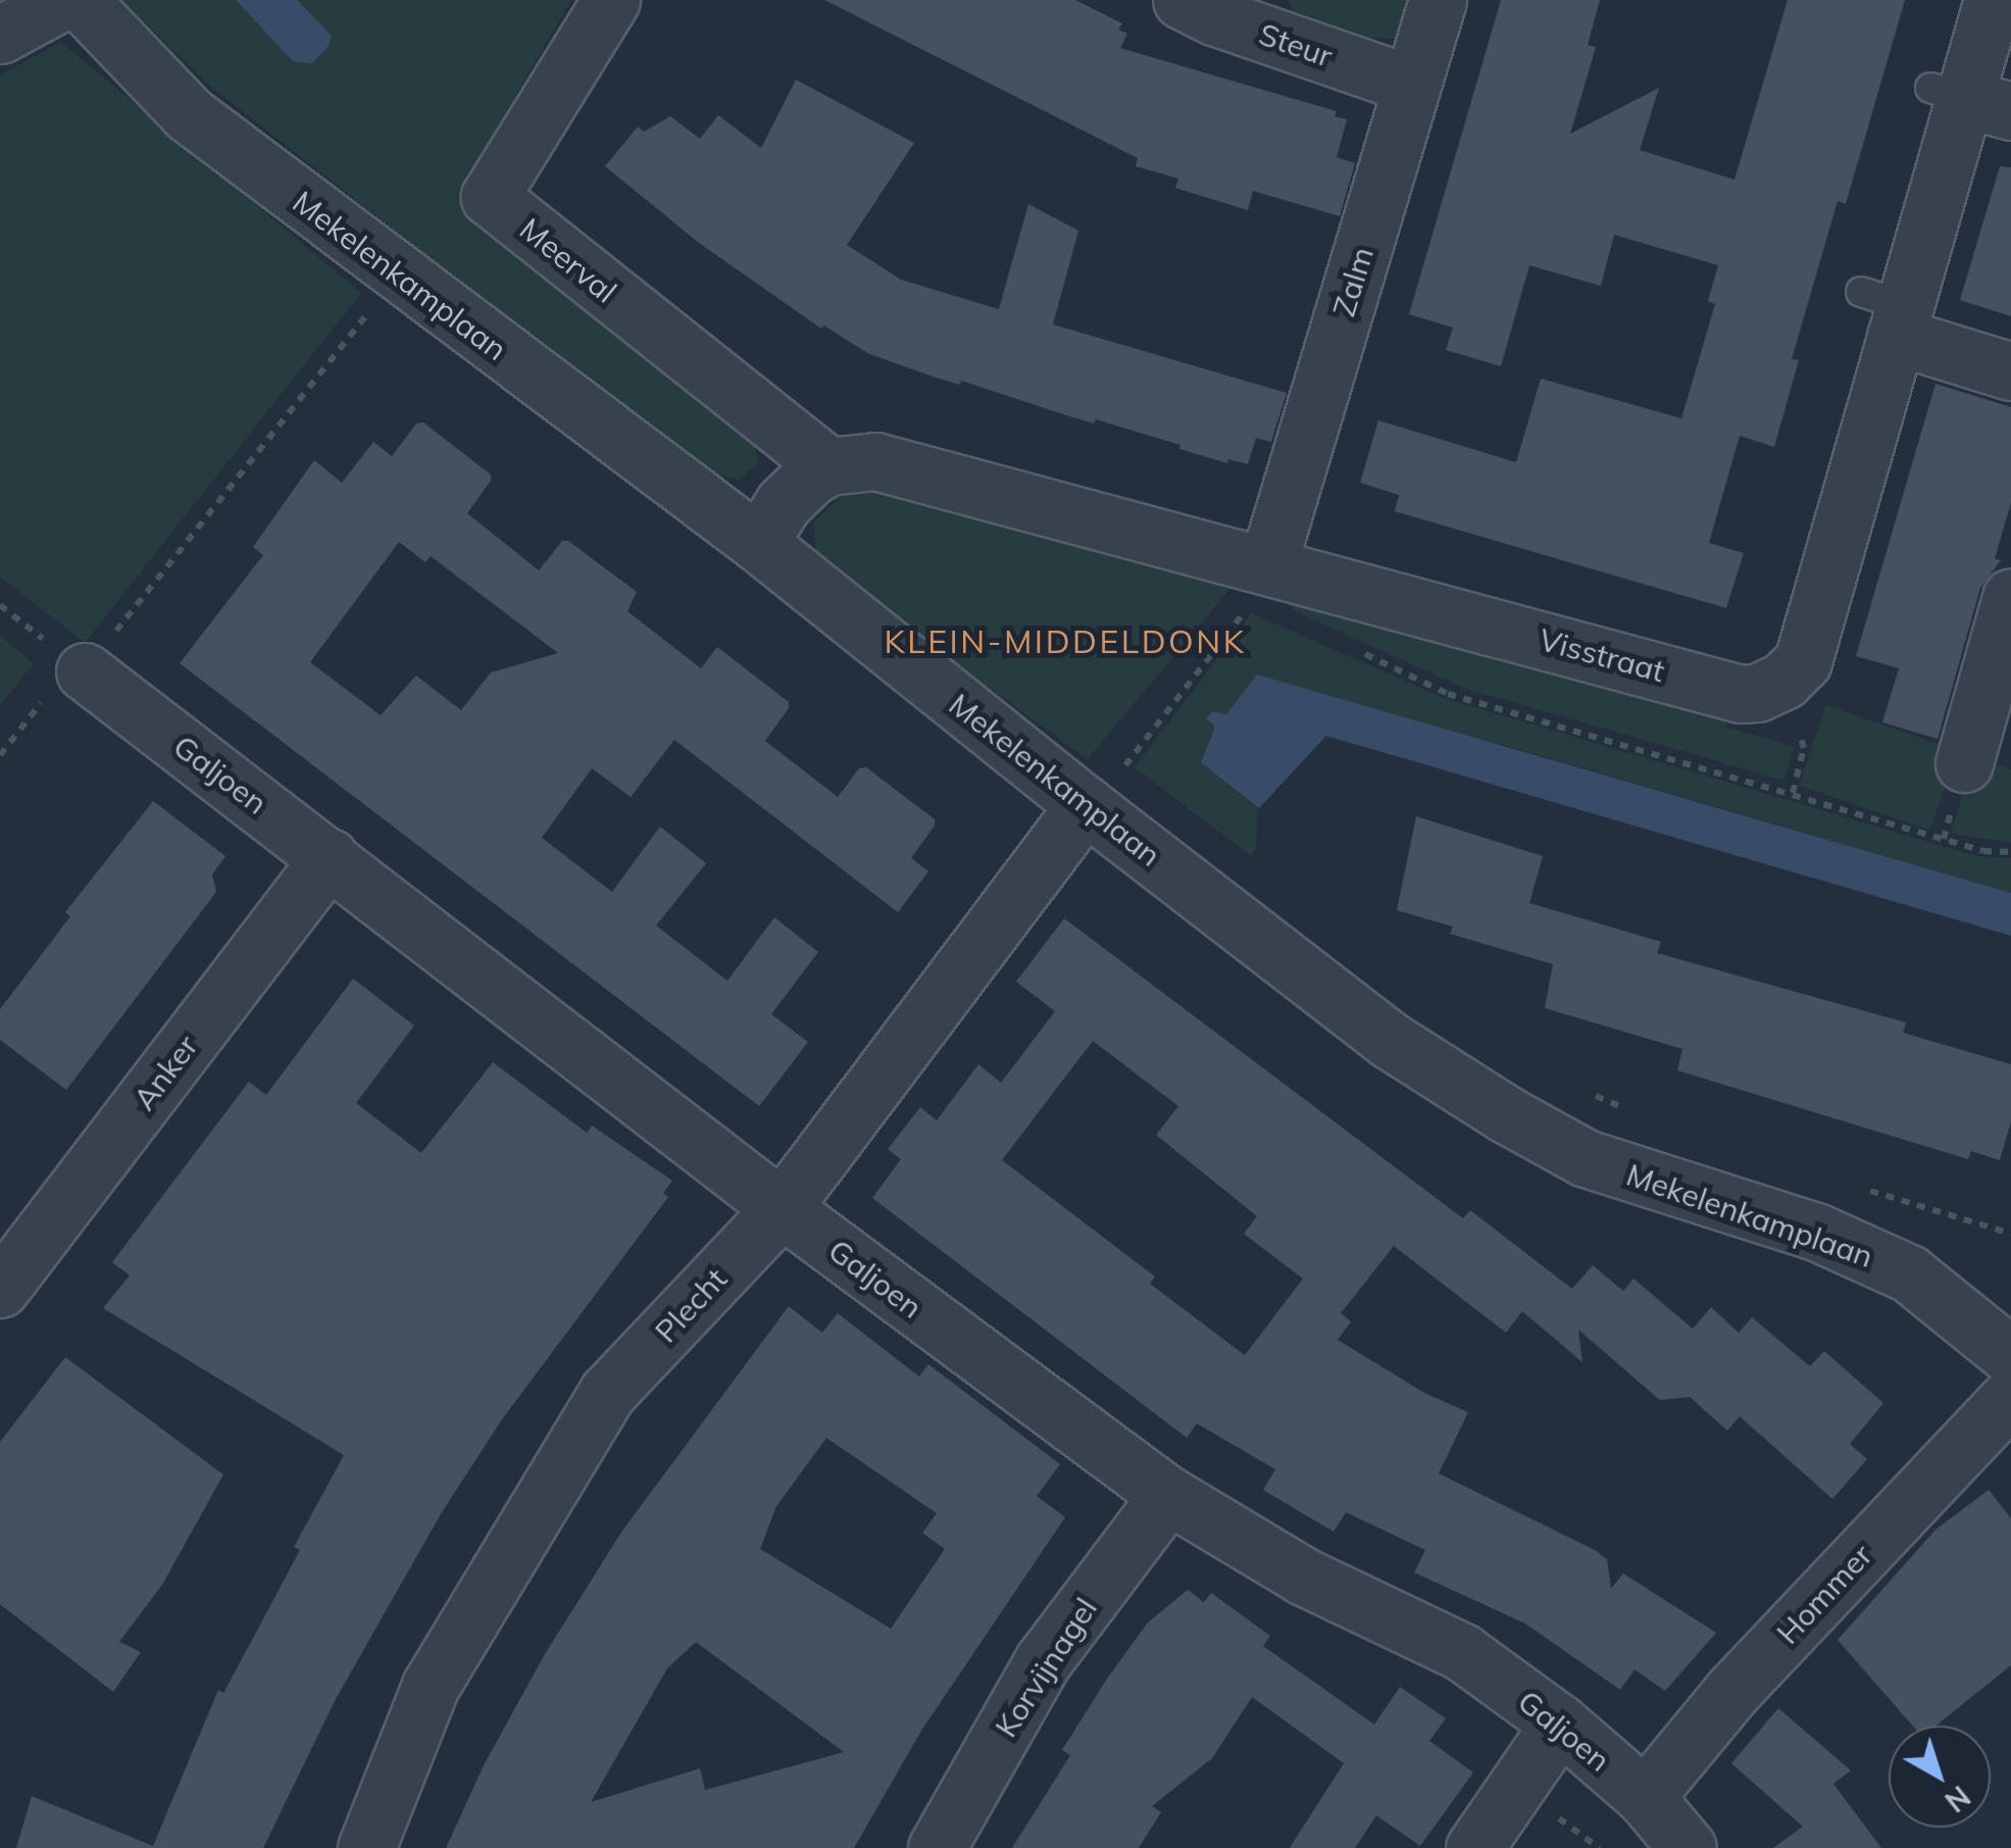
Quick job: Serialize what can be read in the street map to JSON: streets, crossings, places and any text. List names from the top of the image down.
{
  "streets": {
    "street": [
      "Steur",
      "Meerval",
      "Mekelenkamplaan",
      "Zalm",
      "Visstraat",
      "Galjoen",
      "Anker",
      "Plecht",
      "Hommer",
      "Korvijnagel"
    ]
  },
  "crossings": [
    ["Steur", "Zalm"],
    ["Meerval", "Visstraat"],
    ["Mekelenkamplaan", "Plecht"],
    ["Zalm", "Visstraat"],
    ["Galjoen", "Anker"],
    ["Galjoen", "Plecht"],
    ["Galjoen", "Hommer"],
    ["Galjoen", "Korvijnagel"]
  ],
  "districts": ["KLEIN-MIDDELDONK"],
  "north": "bottom right"
}
